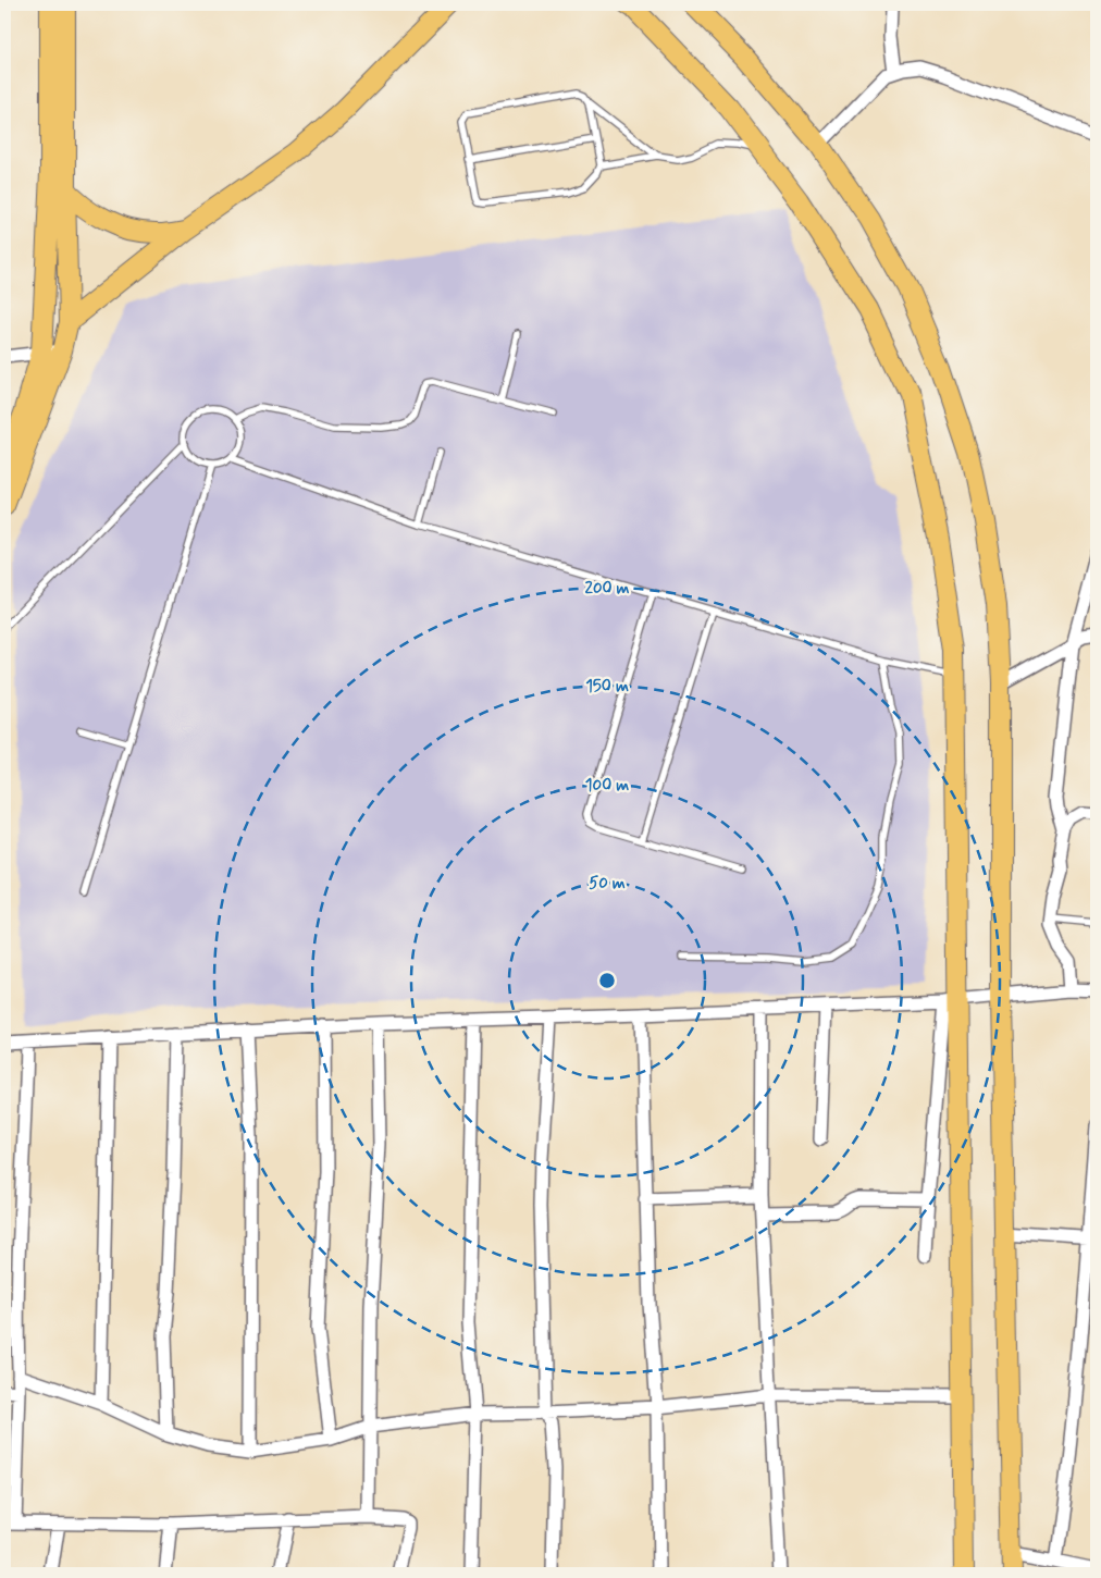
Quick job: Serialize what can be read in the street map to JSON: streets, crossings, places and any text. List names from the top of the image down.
{
  "rings": [
    "200 m",
    "150 m",
    "100 m",
    "50 m"
  ]
}
